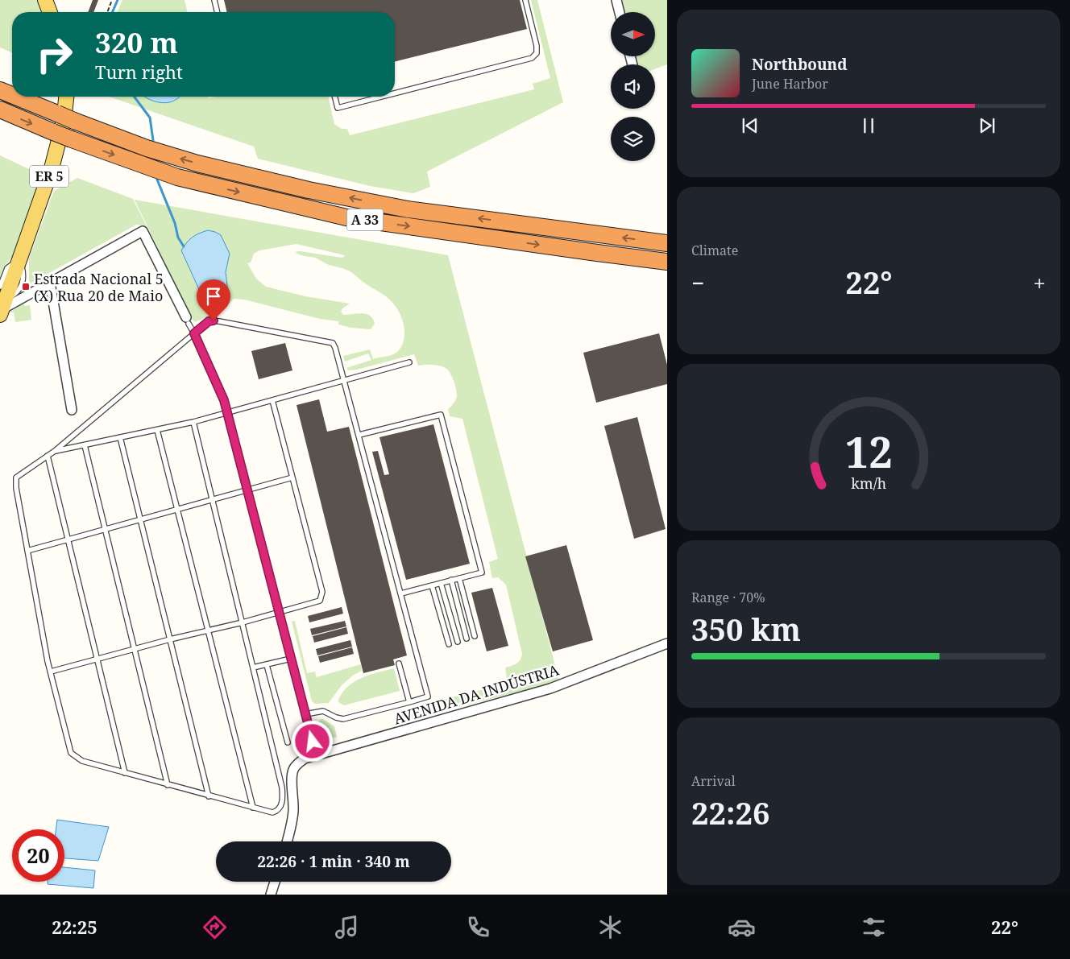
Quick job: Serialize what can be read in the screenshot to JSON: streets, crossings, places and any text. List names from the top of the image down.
{
  "streets": {
    "highway": ["A 33"],
    "main road": ["ER 5"],
    "street": ["AVENIDA DA INDÚSTRIA"]
  },
  "places": {
    "transit": ["Estrada Nacional 5 (X) Rua 20 de Maio"]
  },
  "north": "right",
  "page": {
    "turn": ["320 m", "Turn right"],
    "song": ["Northbound", "June Harbor"],
    "tile": [
      "Climate",
      ["Range · 70%", "350 km"],
      ["Arrival", "22:26"]
    ],
    "heat": ["−", "22°", "+"],
    "limit": "20",
    "trip": "22:26 · 1 min · 340 m",
    "tabs": ["22:25", "22°"],
    "gauge": ["12", "km/h"]
  }
}
